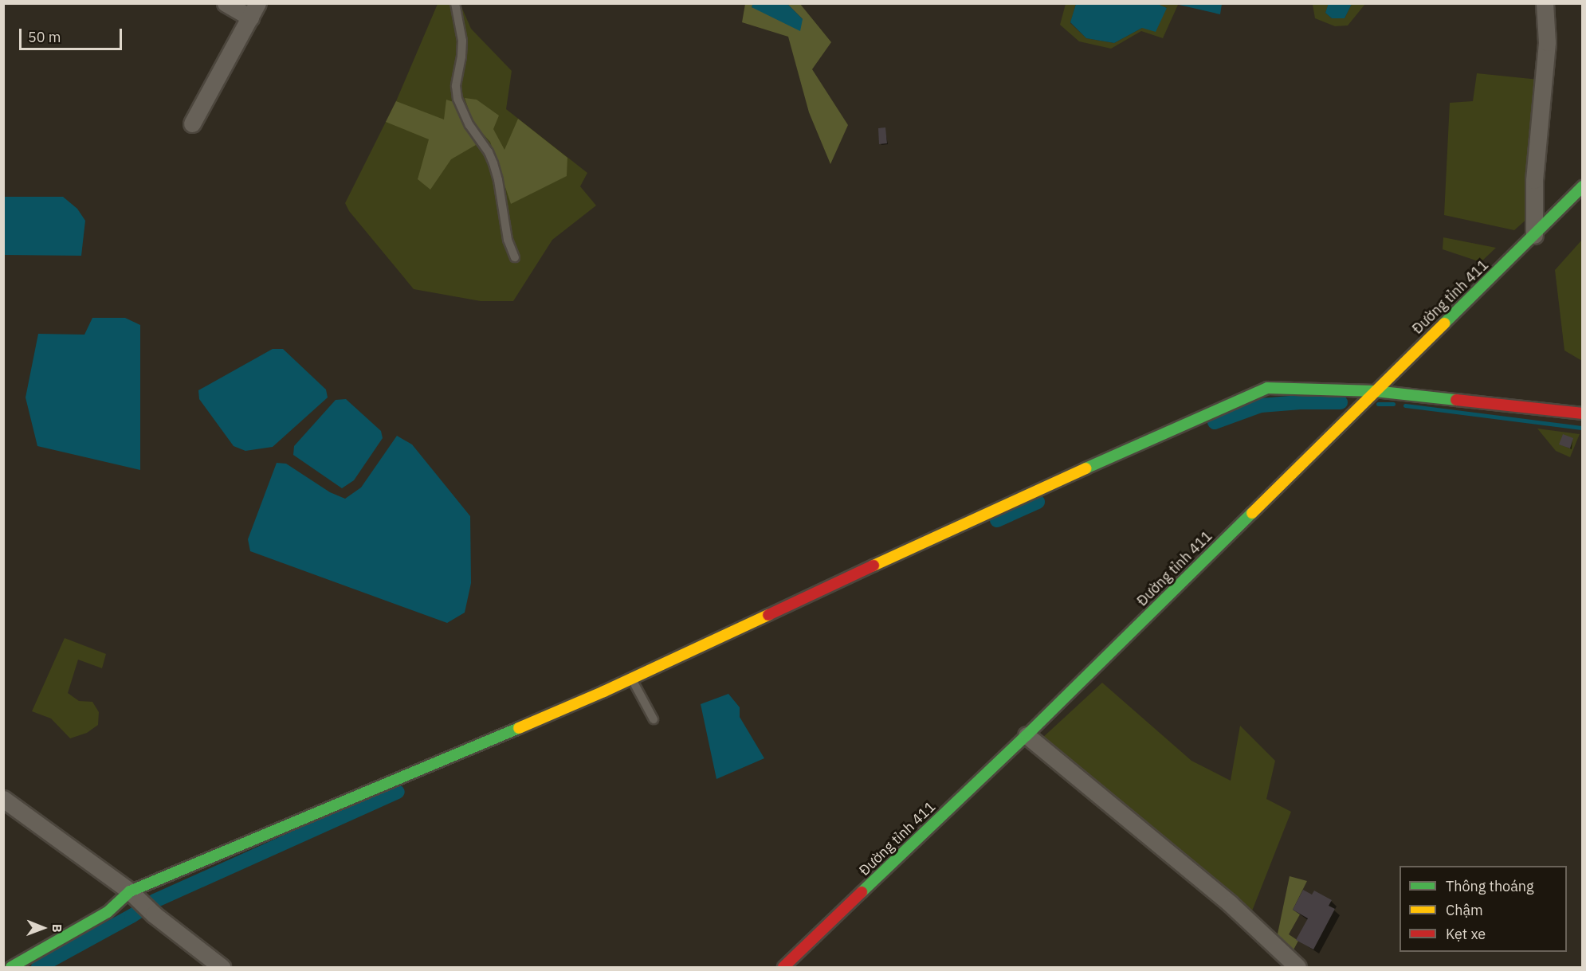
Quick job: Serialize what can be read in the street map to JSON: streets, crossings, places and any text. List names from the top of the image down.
{
  "streets": {
    "main road": ["Đường tỉnh 411"]
  },
  "legend": ["Thông thoáng", "Chậm", "Kẹt xe"],
  "scale_bar": "50 m",
  "north": "right"
}
